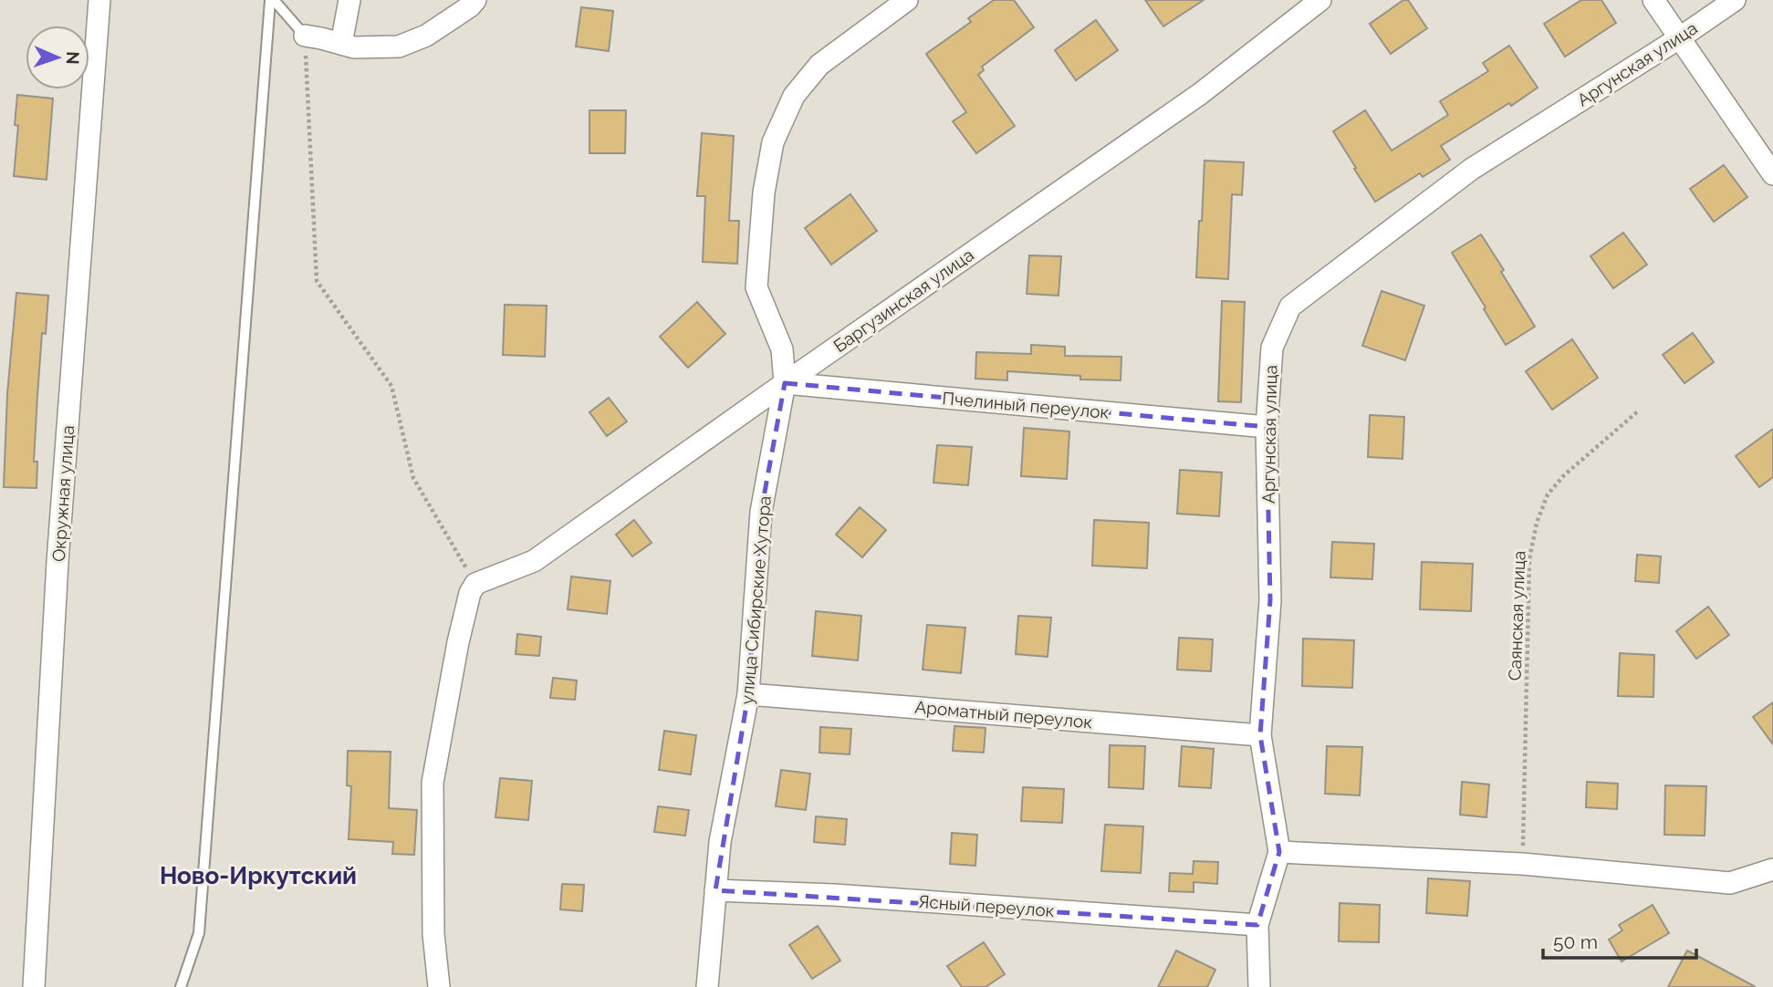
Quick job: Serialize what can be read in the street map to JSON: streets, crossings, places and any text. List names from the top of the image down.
{
  "streets": {
    "street": [
      "Аргунская улица",
      "Баргузинская улица",
      "Пчелиный переулок",
      "Окружная улица",
      "улица Сибирские Хутора",
      "Ароматный переулок",
      "Ясный переулок"
    ],
    "path": ["Саянская улица"]
  },
  "crossings": [
    ["Аргунская улица", "Пчелиный переулок"],
    ["Аргунская улица", "Ароматный переулок"],
    ["Аргунская улица", "Ясный переулок"],
    ["Баргузинская улица", "Пчелиный переулок"],
    ["Баргузинская улица", "улица Сибирские Хутора"],
    ["Пчелиный переулок", "улица Сибирские Хутора"],
    ["улица Сибирские Хутора", "Ароматный переулок"],
    ["улица Сибирские Хутора", "Ясный переулок"]
  ],
  "districts": ["Ново-Иркутский"],
  "scale_bar": "50 m",
  "north": "right"
}
